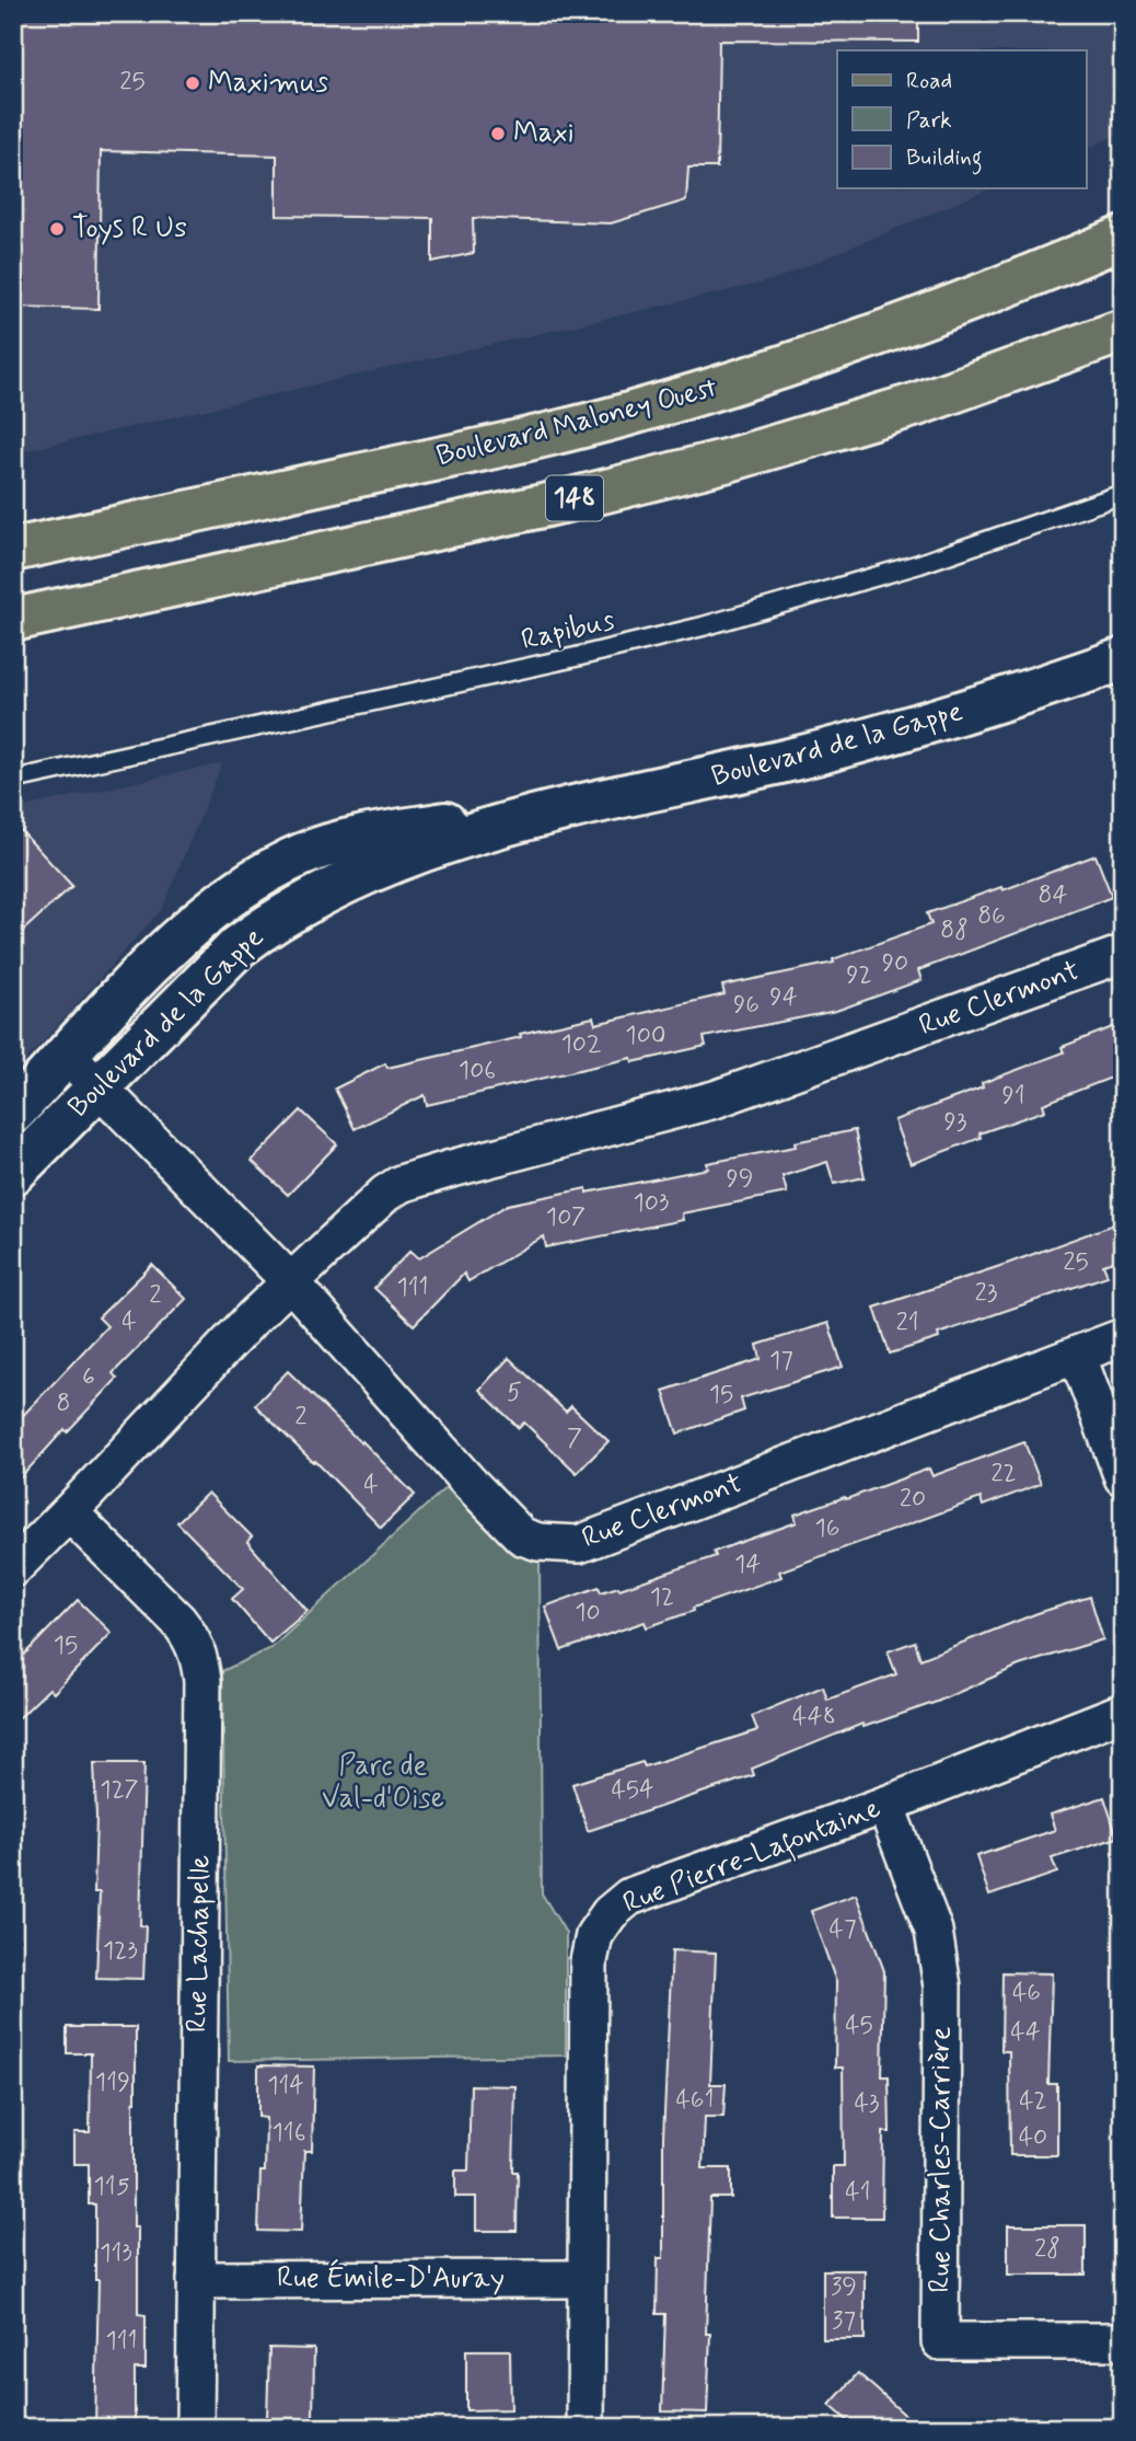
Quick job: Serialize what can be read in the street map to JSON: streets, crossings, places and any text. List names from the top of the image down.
{
  "streets": {
    "main road": ["Boulevard Maloney Ouest", "148"],
    "street": [
      "Boulevard de la Gappe",
      "Rue Clermont",
      "Rue Pierre-Lafontaine",
      "Rue Lachapelle",
      "Rue Charles-Carrière",
      "Rue Émile-D'Auray"
    ],
    "lane": ["Rapibus"]
  },
  "crossings": [
    ["Boulevard de la Gappe", "Rue Clermont"],
    ["Rue Pierre-Lafontaine", "Rue Charles-Carrière"],
    ["Rue Pierre-Lafontaine", "Rue Émile-D'Auray"],
    ["Rue Lachapelle", "Rue Émile-D'Auray"]
  ],
  "parks": ["Parc de Val-d'Oise"],
  "places": ["Maximus", "Maxi", "Toys R Us"],
  "house_numbers": [
    "25",
    "84",
    "86",
    "88",
    "90",
    "92",
    "94",
    "96",
    "100",
    "102",
    "106",
    "91",
    "93",
    "99",
    "103",
    "107",
    "25",
    "111",
    "23",
    "2",
    "4",
    "21",
    "17",
    "6",
    "5",
    "15",
    "8",
    "2",
    "7",
    "22",
    "4",
    "20",
    "16",
    "14",
    "12",
    "10",
    "15",
    "448",
    "127",
    "454",
    "47",
    "123",
    "46",
    "45",
    "44",
    "119",
    "114",
    "461",
    "42",
    "43",
    "116",
    "40",
    "115",
    "41",
    "28",
    "113",
    "39",
    "37",
    "111"
  ],
  "legend": ["Road", "Park", "Building"]
}
